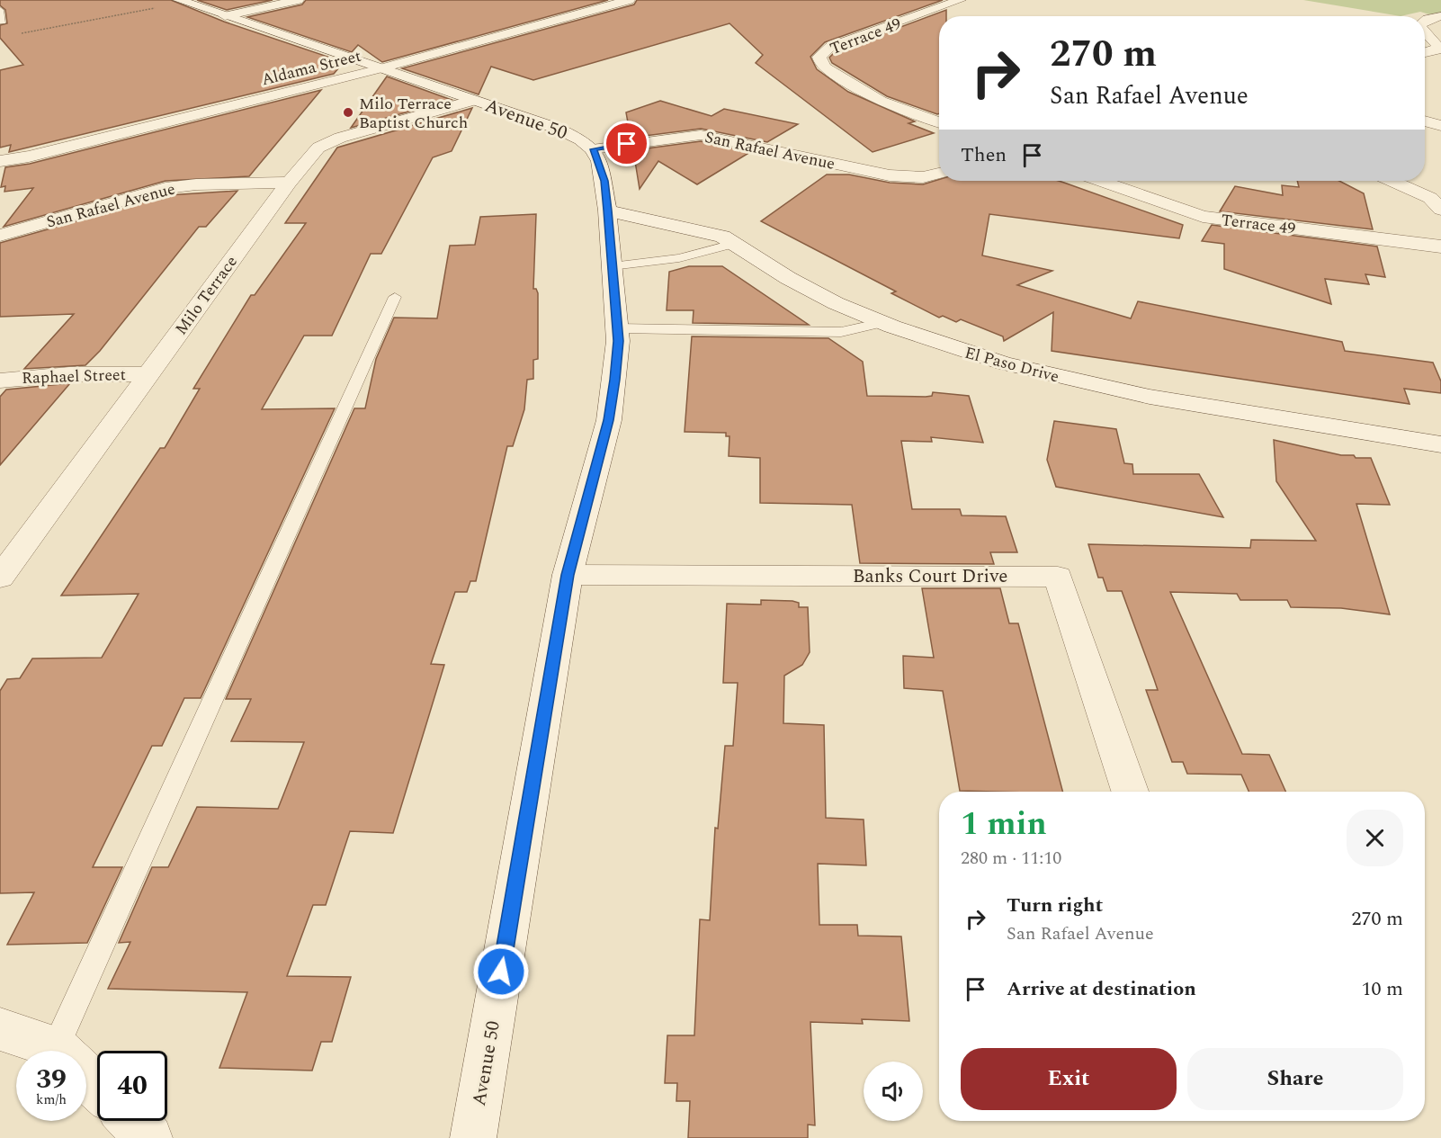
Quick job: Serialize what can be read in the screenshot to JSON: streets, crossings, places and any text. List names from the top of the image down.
{
  "streets": {
    "street": [
      "Terrace 49",
      "Aldama Street",
      "Avenue 50",
      "San Rafael Avenue",
      "Milo Terrace",
      "El Paso Drive",
      "Raphael Street",
      "Banks Court Drive"
    ]
  },
  "crossings": [
    ["Aldama Street", "Avenue 50"],
    ["Avenue 50", "San Rafael Avenue"],
    ["Avenue 50", "Milo Terrace"],
    ["Avenue 50", "El Paso Drive"],
    ["Avenue 50", "Banks Court Drive"],
    ["San Rafael Avenue", "Milo Terrace"],
    ["Milo Terrace", "Raphael Street"]
  ],
  "places": ["Milo Terrace Baptist Church"],
  "page": {
    "turn": ["270 m", "San Rafael Avenue"],
    "then": "Then",
    "heading": ["1 min", "280 m · 11:10"],
    "list": [
      {
        "name": "Turn right",
        "note": "San Rafael Avenue",
        "value": "270 m"
      },
      {
        "name": "Arrive at destination",
        "value": "10 m"
      }
    ],
    "buttons": ["Exit", "Share"],
    "speed": "39 km/h",
    "limit": "40"
  }
}
